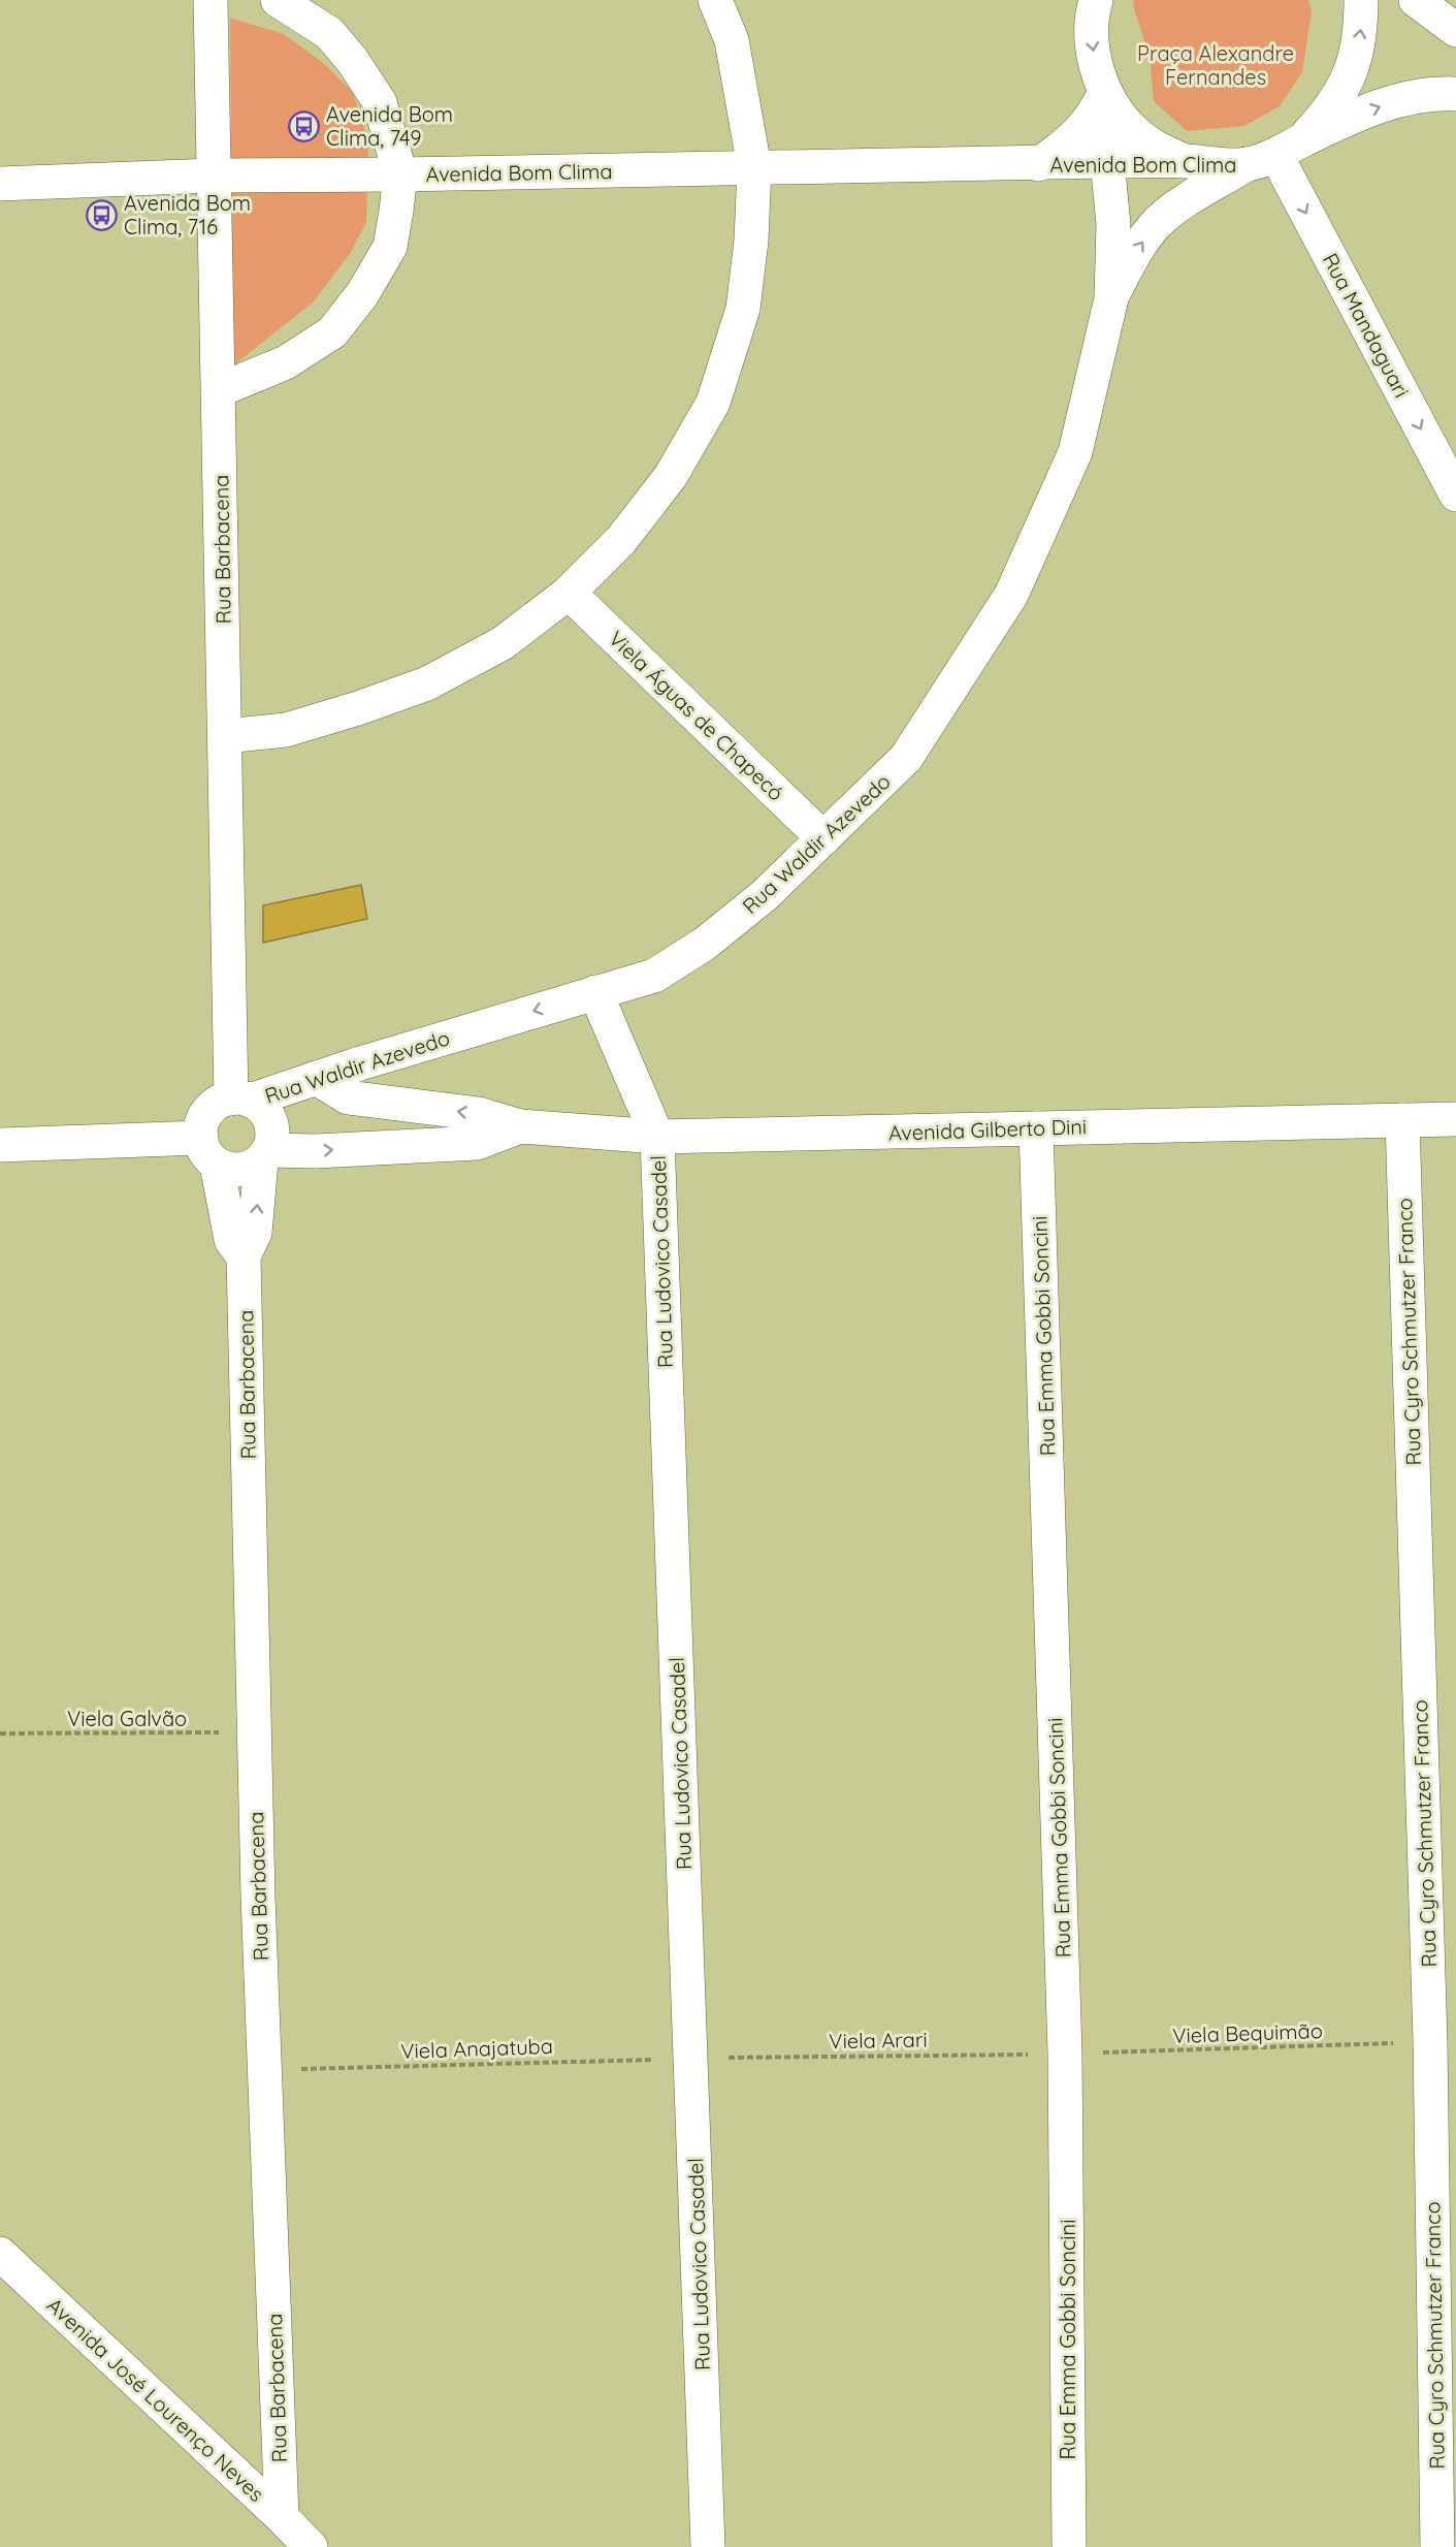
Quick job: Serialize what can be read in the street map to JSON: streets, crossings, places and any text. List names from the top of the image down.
{
  "streets": {
    "street": [
      "Avenida Bom Clima",
      "Rua Mandaguari",
      "Rua Barbacena",
      "Viela Águas de Chapecó",
      "Rua Waldir Azevedo",
      "Avenida Gilberto Dini",
      "Rua Ludovico Casadel",
      "Rua Cyro Schmutzer Franco",
      "Rua Emma Gobbi Soncini",
      "Avenida José Lourenço Neves"
    ],
    "path": [
      "Viela Galvão",
      "Viela Bequimão",
      "Viela Arari",
      "Viela Anajatuba"
    ]
  },
  "crossings": [
    ["Avenida Bom Clima", "Rua Mandaguari"],
    ["Avenida Bom Clima", "Rua Barbacena"],
    ["Avenida Bom Clima", "Rua Waldir Azevedo"],
    ["Rua Mandaguari", "Rua Waldir Azevedo"],
    ["Rua Barbacena", "Rua Waldir Azevedo"],
    ["Rua Barbacena", "Avenida Gilberto Dini"],
    ["Rua Barbacena", "Viela Galvão"],
    ["Rua Barbacena", "Viela Anajatuba"],
    ["Rua Barbacena", "Avenida José Lourenço Neves"],
    ["Viela Águas de Chapecó", "Rua Waldir Azevedo"],
    ["Rua Waldir Azevedo", "Avenida Gilberto Dini"],
    ["Rua Waldir Azevedo", "Rua Ludovico Casadel"],
    ["Avenida Gilberto Dini", "Rua Ludovico Casadel"],
    ["Avenida Gilberto Dini", "Rua Cyro Schmutzer Franco"],
    ["Avenida Gilberto Dini", "Rua Emma Gobbi Soncini"],
    ["Rua Ludovico Casadel", "Viela Arari"],
    ["Rua Ludovico Casadel", "Viela Anajatuba"],
    ["Rua Cyro Schmutzer Franco", "Viela Bequimão"],
    ["Rua Emma Gobbi Soncini", "Viela Bequimão"],
    ["Rua Emma Gobbi Soncini", "Viela Arari"],
    ["Viela Bequimão", "Viela Arari"],
    ["Viela Arari", "Viela Anajatuba"]
  ],
  "one_way": ["Rua Mandaguari"],
  "parks": ["Praça Alexandre Fernandes"],
  "places": {
    "bus stop": ["Avenida Bom Clima, 749", "Avenida Bom Clima, 716"]
  }
}
